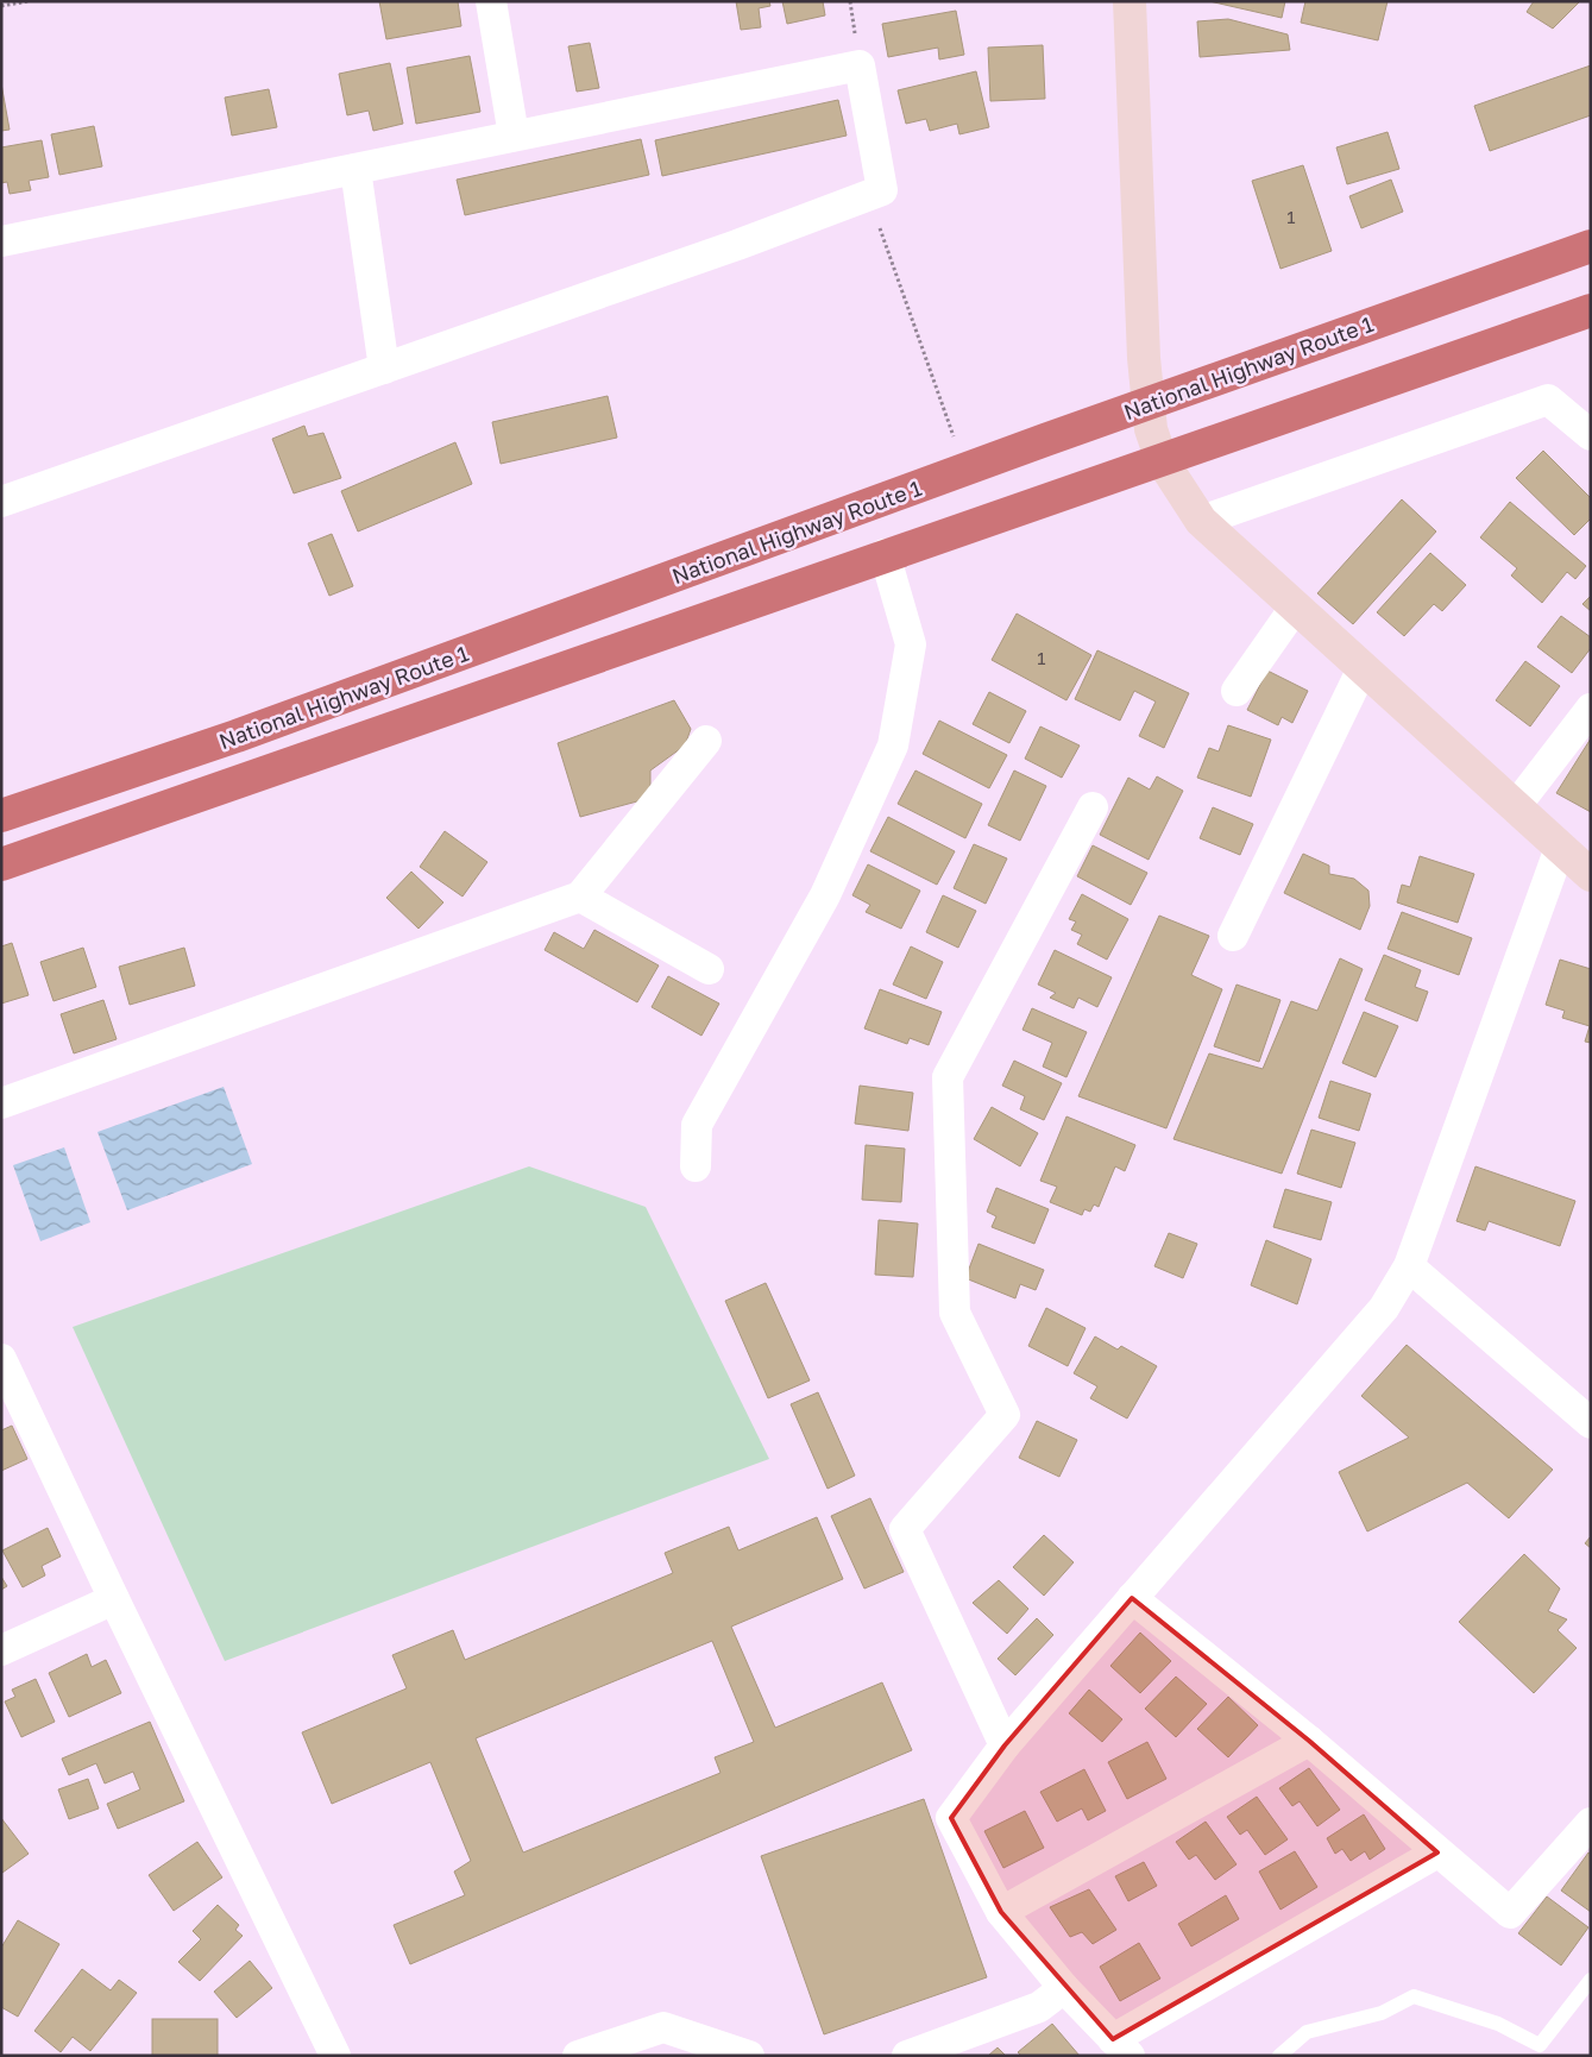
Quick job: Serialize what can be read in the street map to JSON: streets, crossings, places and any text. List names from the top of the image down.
{
  "streets": {
    "highway": ["National Highway Route 1"]
  },
  "house_numbers": ["1", "1"]
}
